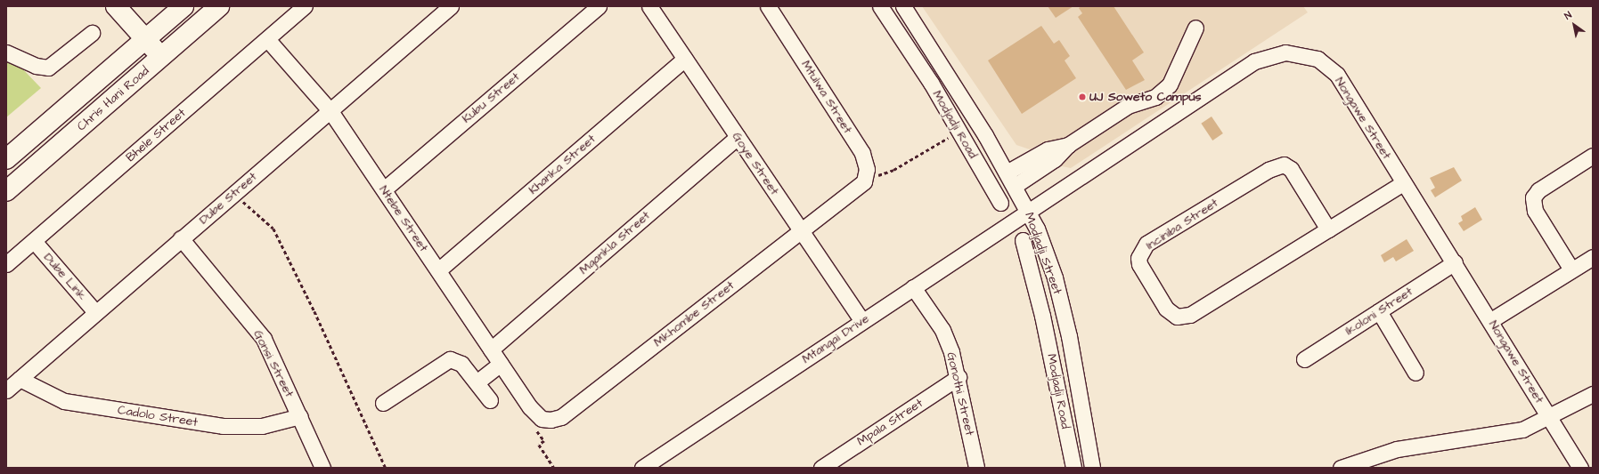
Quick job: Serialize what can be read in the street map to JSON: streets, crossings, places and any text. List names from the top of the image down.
{
  "streets": {
    "main road": ["Chris Hani Road"],
    "street": [
      "Mtulwa Street",
      "Kubu Street",
      "Nongawe Street",
      "Modjadji Road",
      "Bhele Street",
      "Goye Street",
      "Khanka Street",
      "Dube Street",
      "Ntebe Street",
      "Inciniba Street",
      "Mgankla Street",
      "Modjadji Street",
      "Dube Link",
      "Ikoloni Street",
      "Mkhombe Street",
      "Mtangai Drive",
      "Gonsi Street",
      "Gonothi Street",
      "Cadolo Street",
      "Mpala Street"
    ]
  },
  "crossings": [
    ["Mtulwa Street", "Mkhombe Street"],
    ["Kubu Street", "Ntebe Street"],
    ["Nongawe Street", "Inciniba Street"],
    ["Nongawe Street", "Modjadji Street"],
    ["Nongawe Street", "Ikoloni Street"],
    ["Nongawe Street", "Mtangai Drive"],
    ["Modjadji Road", "Modjadji Street"],
    ["Bhele Street", "Ntebe Street"],
    ["Bhele Street", "Dube Link"],
    ["Goye Street", "Khanka Street"],
    ["Goye Street", "Mgankla Street"],
    ["Goye Street", "Mkhombe Street"],
    ["Goye Street", "Mtangai Drive"],
    ["Khanka Street", "Ntebe Street"],
    ["Dube Street", "Ntebe Street"],
    ["Dube Street", "Dube Link"],
    ["Dube Street", "Gonsi Street"],
    ["Dube Street", "Cadolo Street"],
    ["Ntebe Street", "Mgankla Street"],
    ["Ntebe Street", "Mkhombe Street"],
    ["Modjadji Street", "Mtangai Drive"],
    ["Mtangai Drive", "Gonothi Street"],
    ["Gonsi Street", "Cadolo Street"],
    ["Gonothi Street", "Mpala Street"]
  ],
  "places": ["UJ Soweto Campus"],
  "north": "top left"
}
